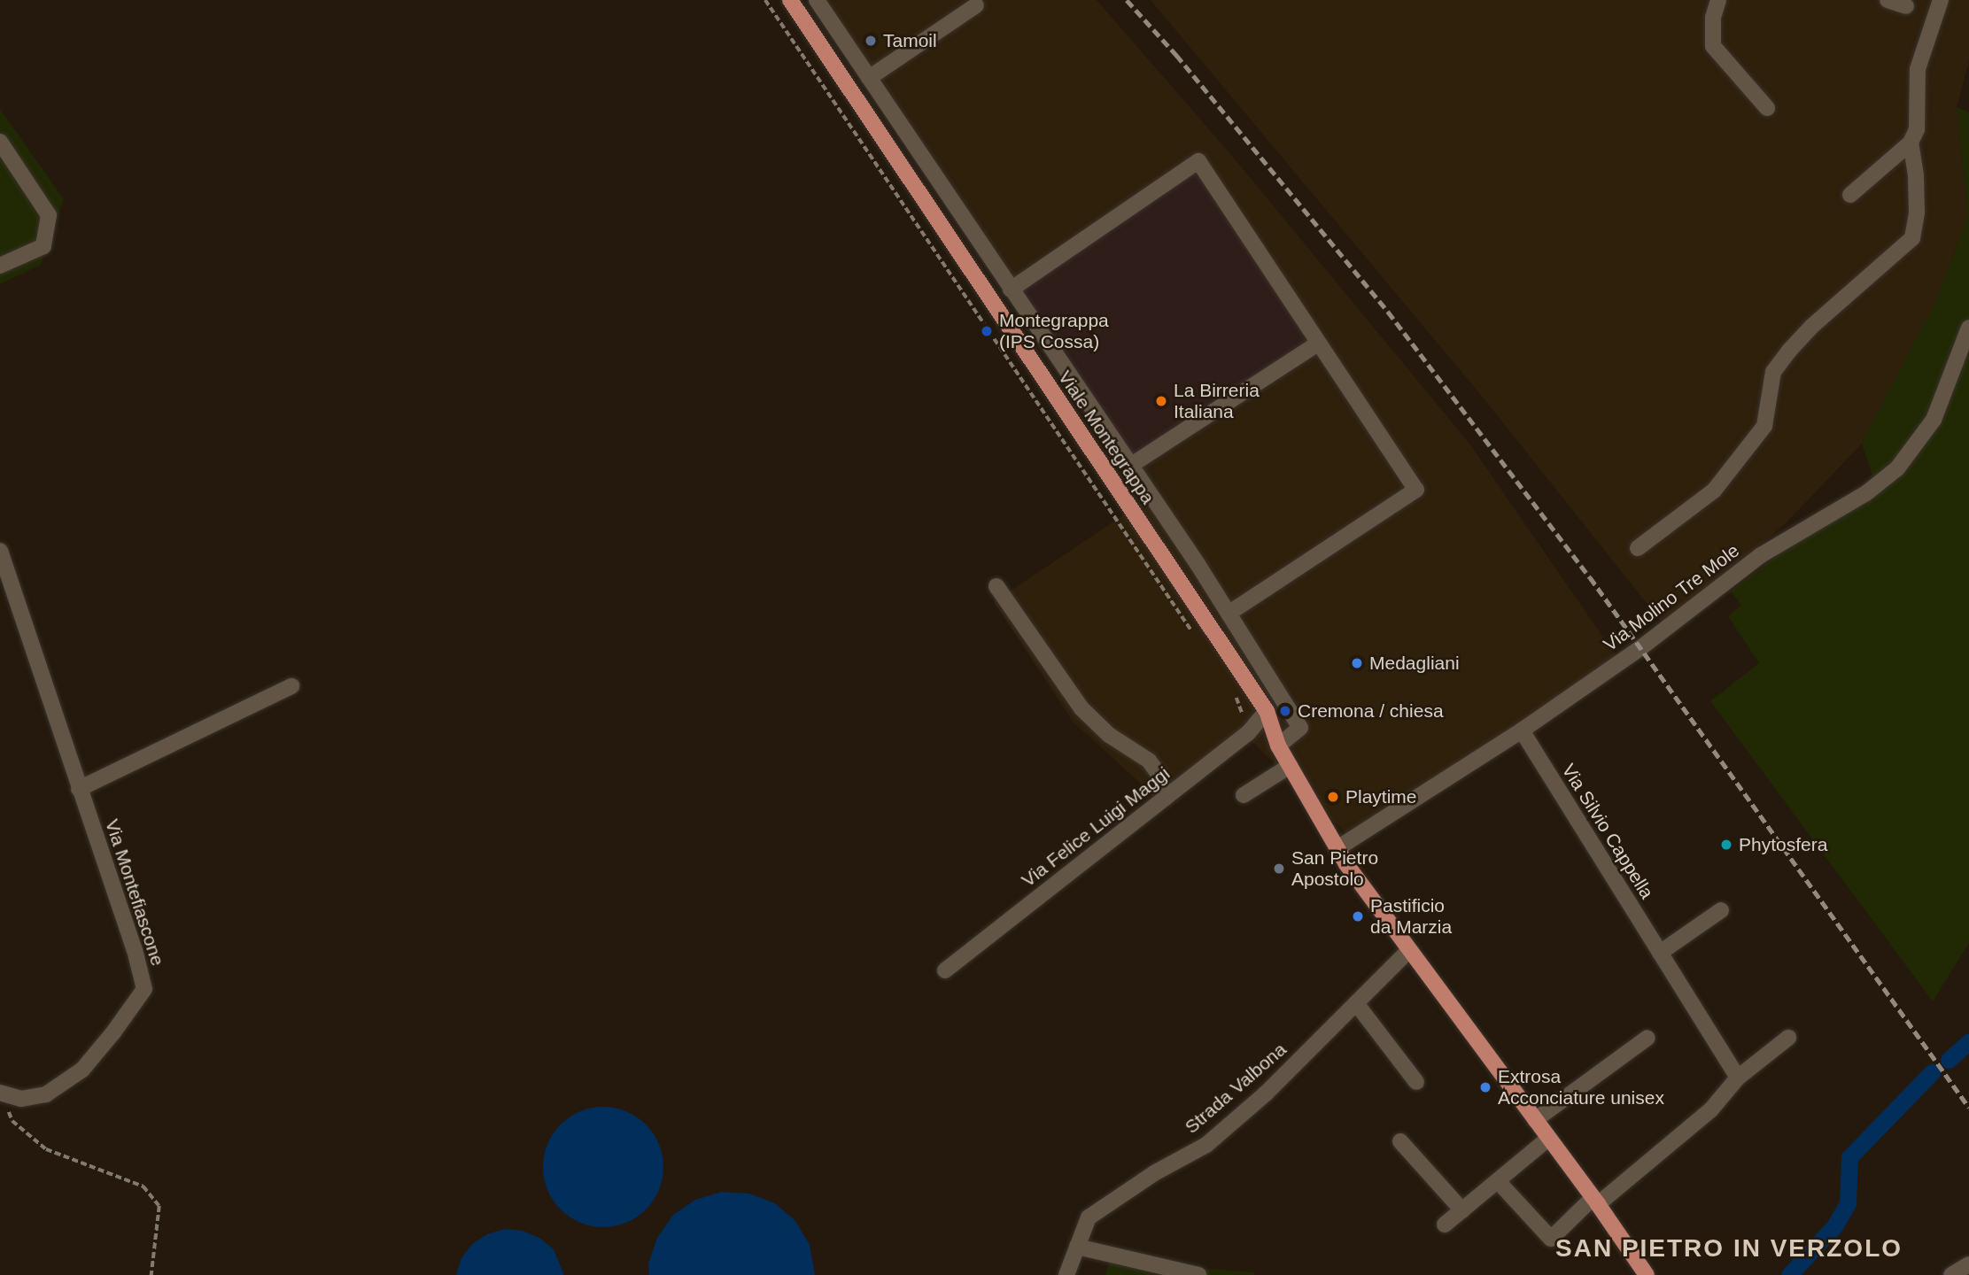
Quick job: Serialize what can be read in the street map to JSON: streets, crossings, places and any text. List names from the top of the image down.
{
  "streets": {
    "main road": ["Viale Montegrappa"],
    "street": [
      "Via Molino Tre Mole",
      "Via Felice Luigi Maggi",
      "Via Silvio Cappella",
      "Via Montefiascone",
      "Strada Valbona"
    ]
  },
  "crossings": [
    ["Viale Montegrappa", "Via Molino Tre Mole"],
    ["Viale Montegrappa", "Via Felice Luigi Maggi"],
    ["Viale Montegrappa", "Strada Valbona"],
    ["Via Molino Tre Mole", "Via Silvio Cappella"]
  ],
  "districts": ["SAN PIETRO IN VERZOLO"],
  "places": [
    "Tamoil",
    "Montegrappa (IPS Cossa)",
    "La Birreria Italiana",
    "Medagliani",
    "Cremona / chiesa",
    "Playtime",
    "Phytosfera",
    "San Pietro Apostolo",
    "Pastificio da Marzia",
    "Extrosa Acconciature unisex"
  ]
}
